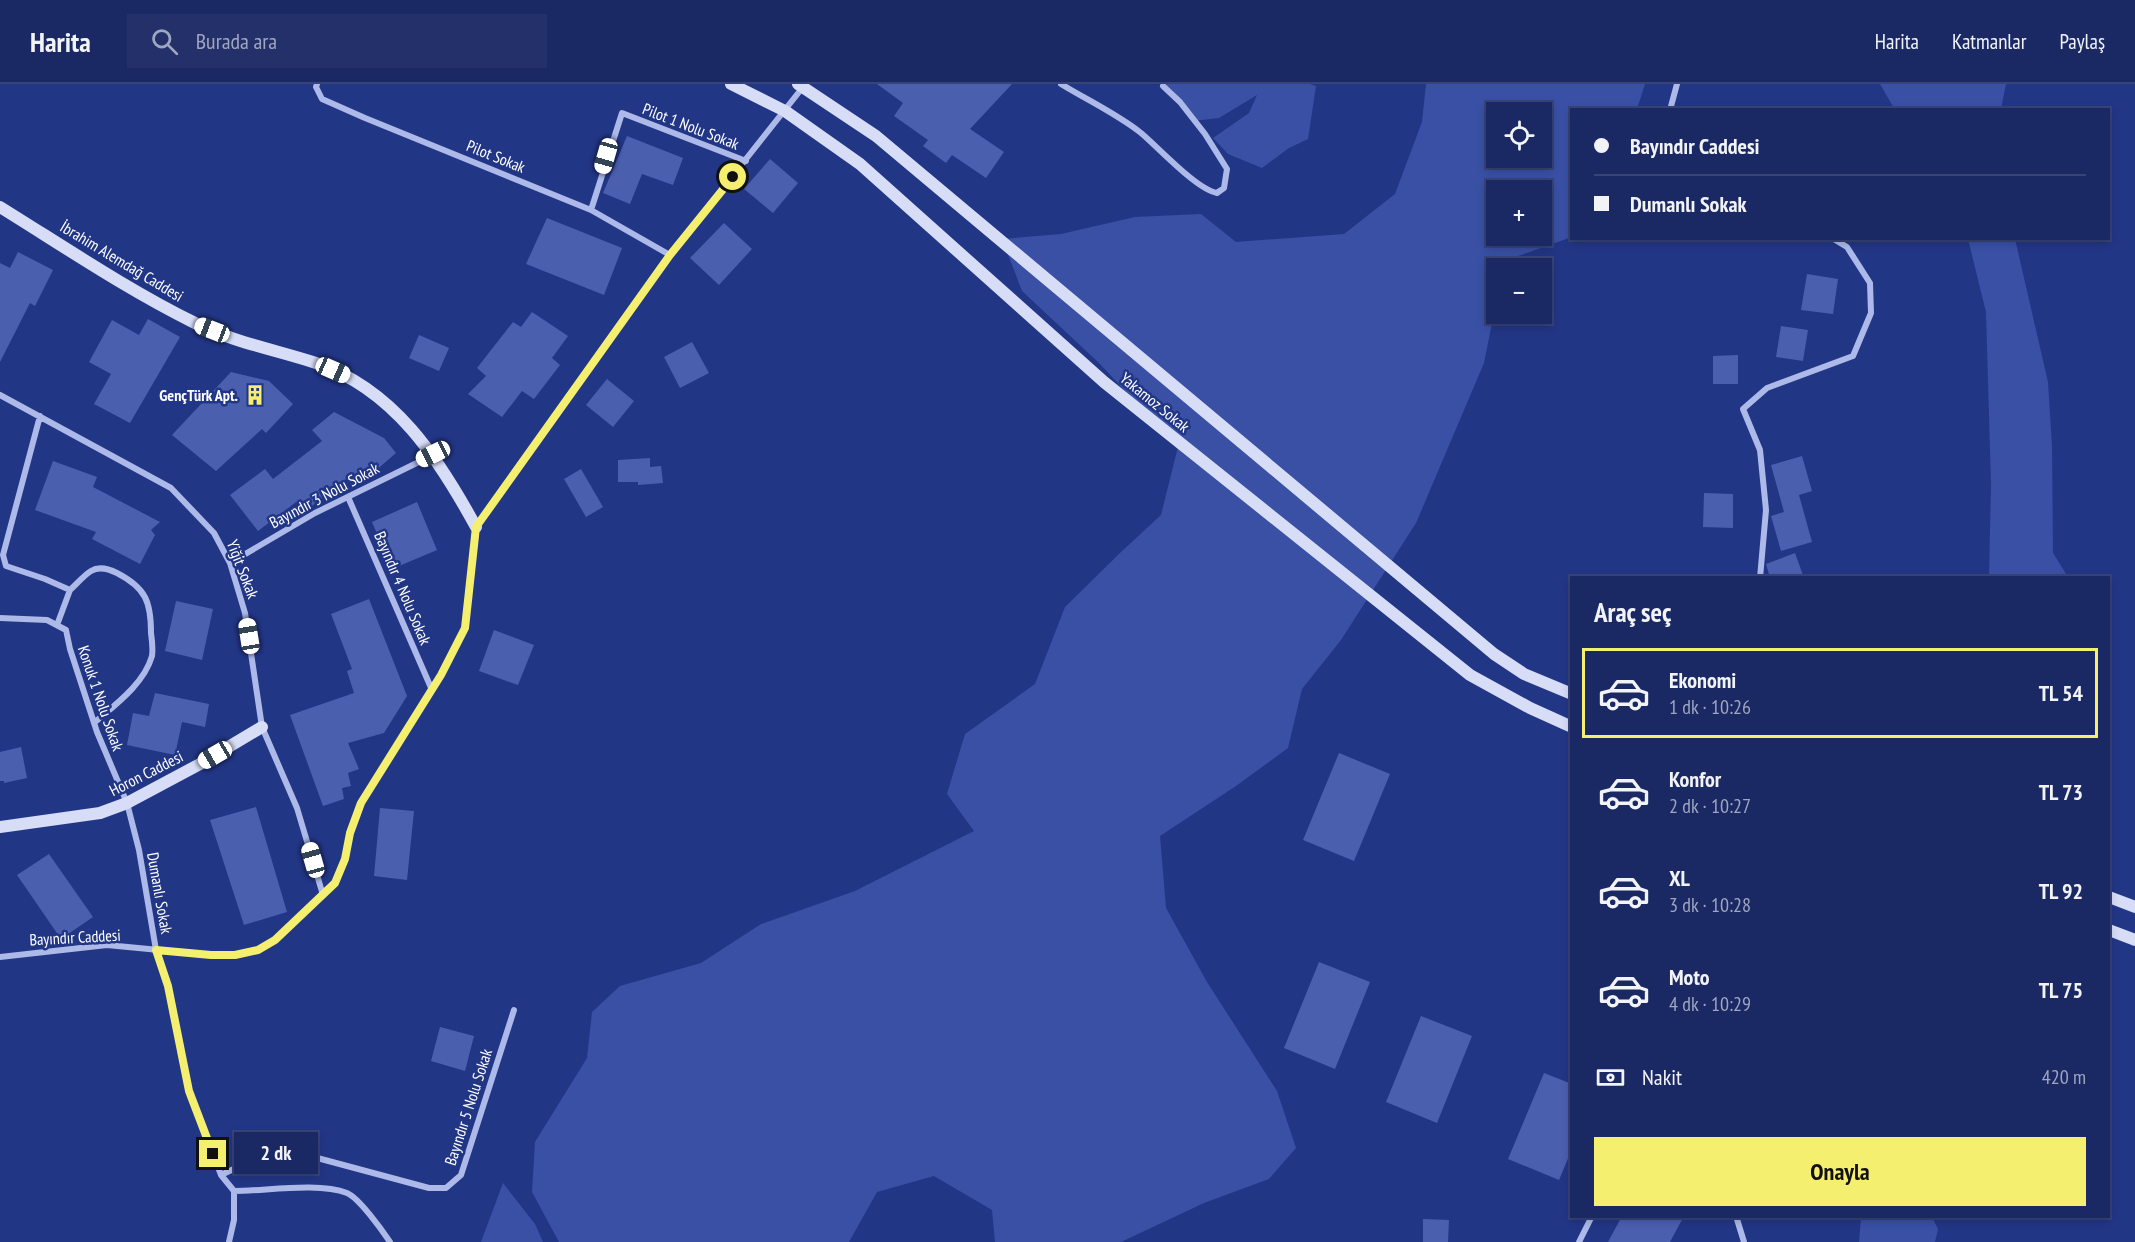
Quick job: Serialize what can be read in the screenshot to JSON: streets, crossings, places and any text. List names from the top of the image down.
{
  "streets": {
    "main road": ["İbrahim Alemdağ Caddesi", "Yakamoz Sokak", "Horon Caddesi"],
    "street": [
      "Pilot 1 Nolu Sokak",
      "Pilot Sokak",
      "Bayındır 3 Nolu Sokak",
      "Yiğit Sokak",
      "Bayındır 4 Nolu Sokak",
      "Konuk 1 Nolu Sokak",
      "Dumanlı Sokak",
      "Bayındır Caddesi",
      "Bayındır 5 Nolu Sokak"
    ]
  },
  "crossings": [
    ["Pilot 1 Nolu Sokak", "Pilot Sokak"],
    ["Pilot 1 Nolu Sokak", "Bayındır Caddesi"],
    ["Pilot Sokak", "Bayındır Caddesi"],
    ["İbrahim Alemdağ Caddesi", "Bayındır 3 Nolu Sokak"],
    ["İbrahim Alemdağ Caddesi", "Bayındır Caddesi"],
    ["Yakamoz Sokak", "Bayındır Caddesi"],
    ["Bayındır 3 Nolu Sokak", "Yiğit Sokak"],
    ["Bayındır 3 Nolu Sokak", "Bayındır 4 Nolu Sokak"],
    ["Yiğit Sokak", "Horon Caddesi"],
    ["Yiğit Sokak", "Bayındır Caddesi"],
    ["Bayındır 4 Nolu Sokak", "Bayındır Caddesi"],
    ["Konuk 1 Nolu Sokak", "Horon Caddesi"],
    ["Konuk 1 Nolu Sokak", "Dumanlı Sokak"],
    ["Horon Caddesi", "Dumanlı Sokak"],
    ["Dumanlı Sokak", "Bayındır Caddesi"],
    ["Dumanlı Sokak", "Bayındır 5 Nolu Sokak"]
  ],
  "places": {
    "building": ["GençTürk Apt."]
  },
  "page": {
    "header": "Harita",
    "search": "Burada ara",
    "nav": ["Harita", "Katmanlar", "Paylaş"],
    "map_buttons": ["+", "−"],
    "banner": ["Bayındır Caddesi", "Dumanlı Sokak"],
    "heading": "Araç seç",
    "list": [
      {
        "name": "Ekonomi",
        "note": "1 dk · 10:26",
        "value": "TL 54"
      },
      {
        "name": "Konfor",
        "note": "2 dk · 10:27",
        "value": "TL 73"
      },
      {
        "name": "XL",
        "note": "3 dk · 10:28",
        "value": "TL 92"
      },
      {
        "name": "Moto",
        "note": "4 dk · 10:29",
        "value": "TL 75"
      }
    ],
    "pay": ["Nakit", "420 m"],
    "buttons": "Onayla",
    "bubble": "2 dk"
  }
}
